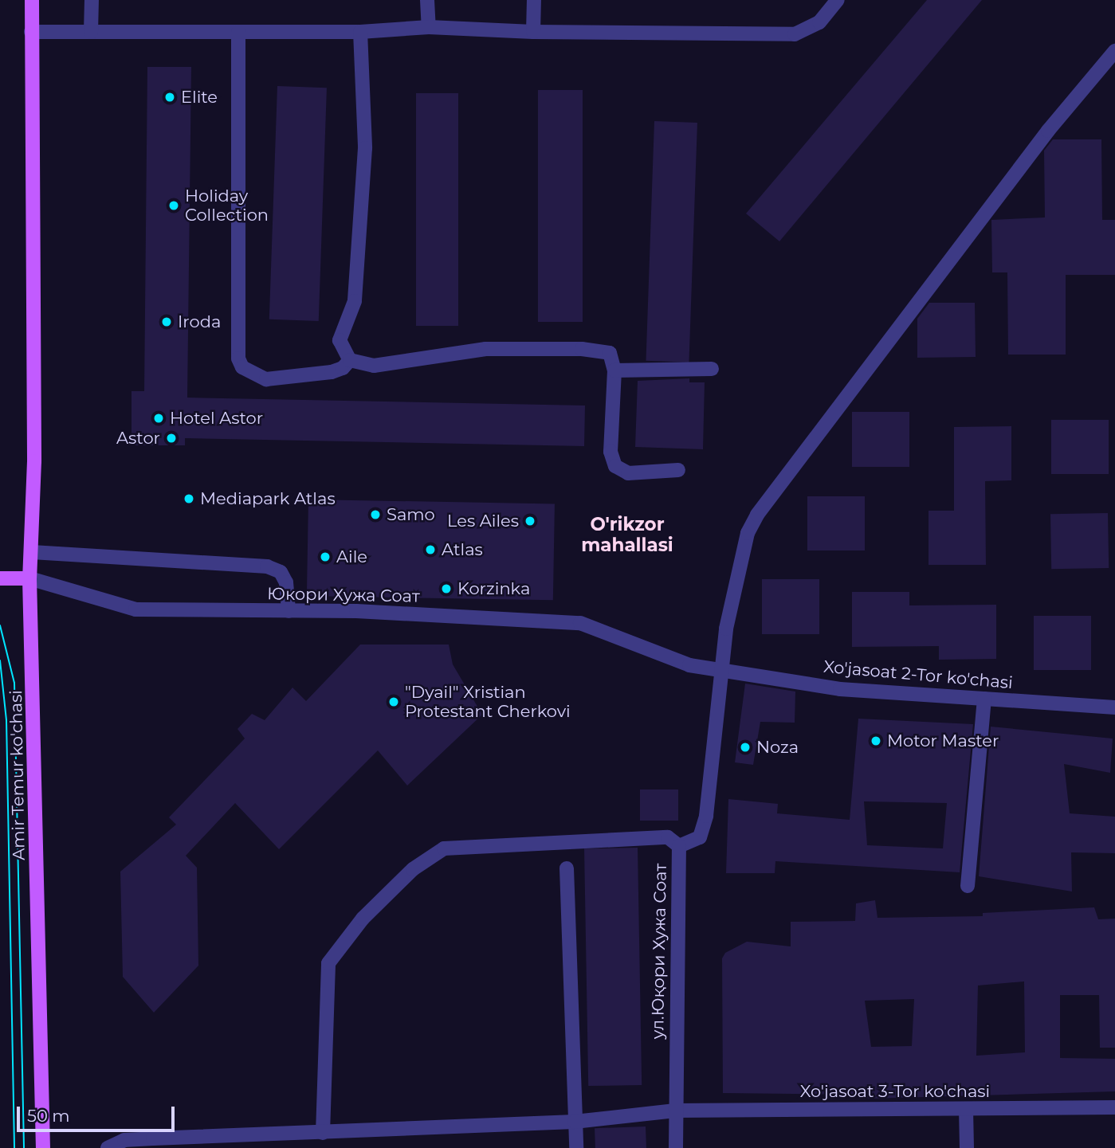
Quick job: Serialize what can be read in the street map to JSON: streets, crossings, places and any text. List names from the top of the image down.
{
  "streets": {
    "main road": ["Amir Temur ko'chasi"],
    "street": [
      "Юкори Хужа Соат",
      "Xo'jasoat 2-Tor ko'chasi",
      "ул.Юқори Хужа Соат",
      "Xo'jasoat 3-Tor ko'chasi"
    ]
  },
  "crossings": [
    ["Юкори Хужа Соат", "Xo'jasoat 2-Tor ko'chasi"],
    ["Юкори Хужа Соат", "Amir Temur ko'chasi"],
    ["Юкори Хужа Соат", "ул.Юқори Хужа Соат"],
    ["Xo'jasoat 2-Tor ko'chasi", "ул.Юқори Хужа Соат"],
    ["ул.Юқори Хужа Соат", "Xo'jasoat 3-Tor ko'chasi"]
  ],
  "districts": ["O'rikzor mahallasi"],
  "places": [
    "Elite",
    "Holiday Collection",
    "Iroda",
    "Hotel Astor",
    "Astor",
    "Mediapark Atlas",
    "Samo",
    "Les Ailes",
    "Atlas",
    "Aile",
    "Korzinka",
    "\"Dyail\" Xristian Protestant Cherkovi",
    "Motor Master",
    "Noza"
  ],
  "scale_bar": "50 m"
}
